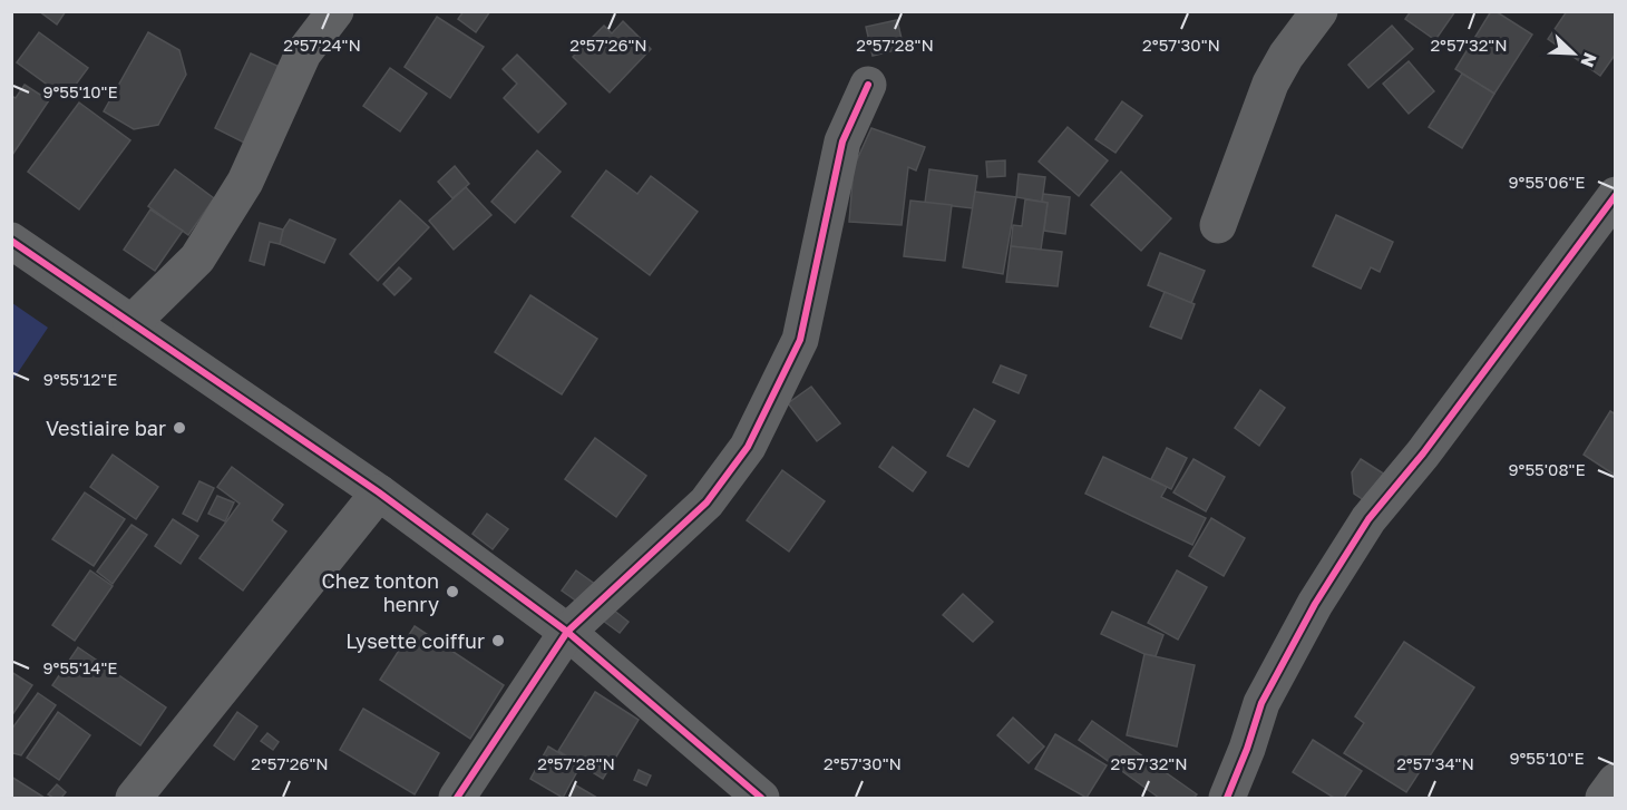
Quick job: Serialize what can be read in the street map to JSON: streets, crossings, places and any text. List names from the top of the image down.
{
  "places": ["Vestiaire bar", "Chez tonton henry", "Lysette coiffur"],
  "north": "bottom right",
  "coordinates": [
    "2°57'24\"N",
    "2°57'26\"N",
    "2°57'28\"N",
    "2°57'30\"N",
    "2°57'32\"N",
    "9°55'10\"E",
    "9°55'06\"E",
    "9°55'12\"E",
    "9°55'08\"E",
    "9°55'14\"E",
    "2°57'34\"N"
  ]
}
